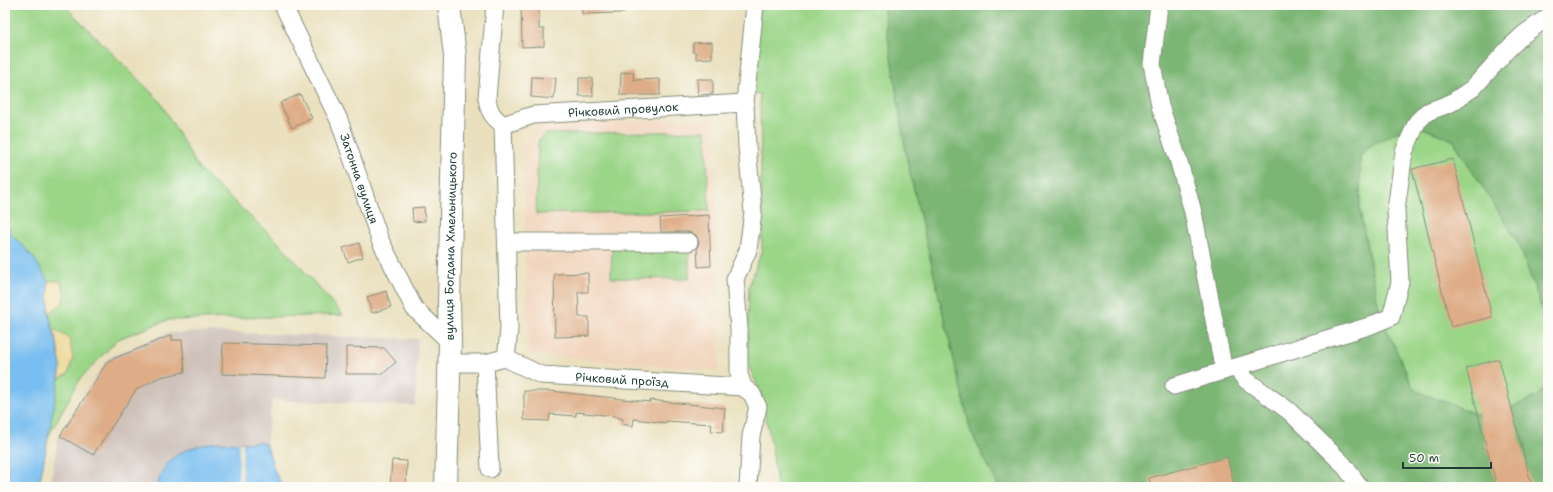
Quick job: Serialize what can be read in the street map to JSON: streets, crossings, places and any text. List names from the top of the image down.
{
  "streets": {
    "main road": ["вулиця Богдана Хмельницького"],
    "street": ["Річковий провулок", "Затонна вулиця", "Річковий проїзд"]
  },
  "crossings": [
    ["Затонна вулиця", "вулиця Богдана Хмельницького"]
  ],
  "scale_bar": "50 m"
}
